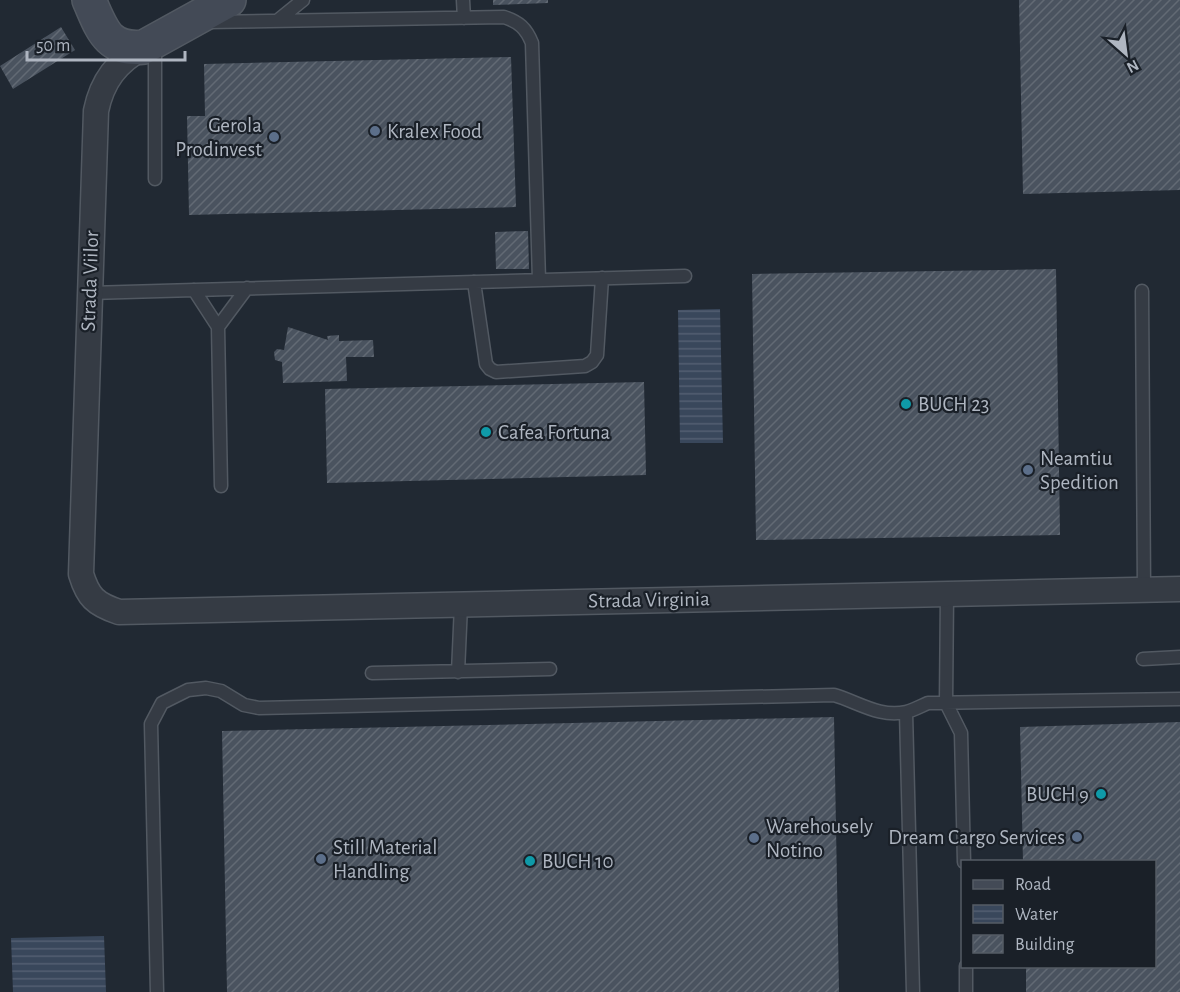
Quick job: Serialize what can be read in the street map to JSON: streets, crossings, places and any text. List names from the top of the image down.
{
  "streets": {
    "main road": ["Strada Viilor"],
    "street": ["Strada Virginia"]
  },
  "crossings": [
    ["Strada Viilor", "Strada Virginia"]
  ],
  "places": [
    "Kralex Food",
    "Gerola Prodinvest",
    "BUCH 23",
    "Cafea Fortuna",
    "Neamtiu Spedition",
    "BUCH 9",
    "Dream Cargo Services",
    "Warehousely Notino",
    "Still Material Handling",
    "BUCH 10"
  ],
  "legend": ["Road", "Water", "Building"],
  "scale_bar": "50 m",
  "north": "bottom right"
}
